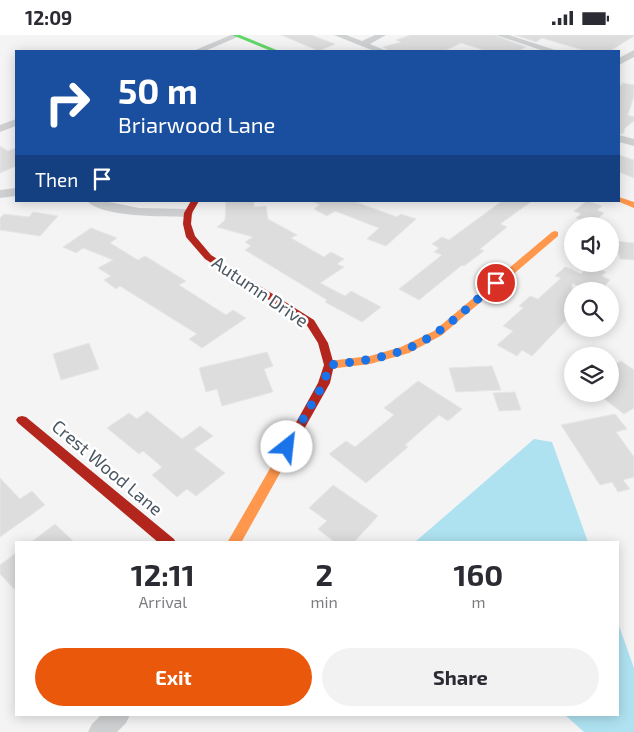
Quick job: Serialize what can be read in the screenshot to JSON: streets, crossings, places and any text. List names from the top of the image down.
{
  "streets": {
    "street": ["Autumn Drive", "Crest Wood Lane"]
  },
  "page": {
    "status": "12:09",
    "turn": ["50 m", "Briarwood Lane"],
    "then": "Then",
    "eta": [
      "12:11",
      "Arrival",
      "2",
      "min",
      "160",
      "m"
    ],
    "buttons": ["Exit", "Share"]
  }
}
